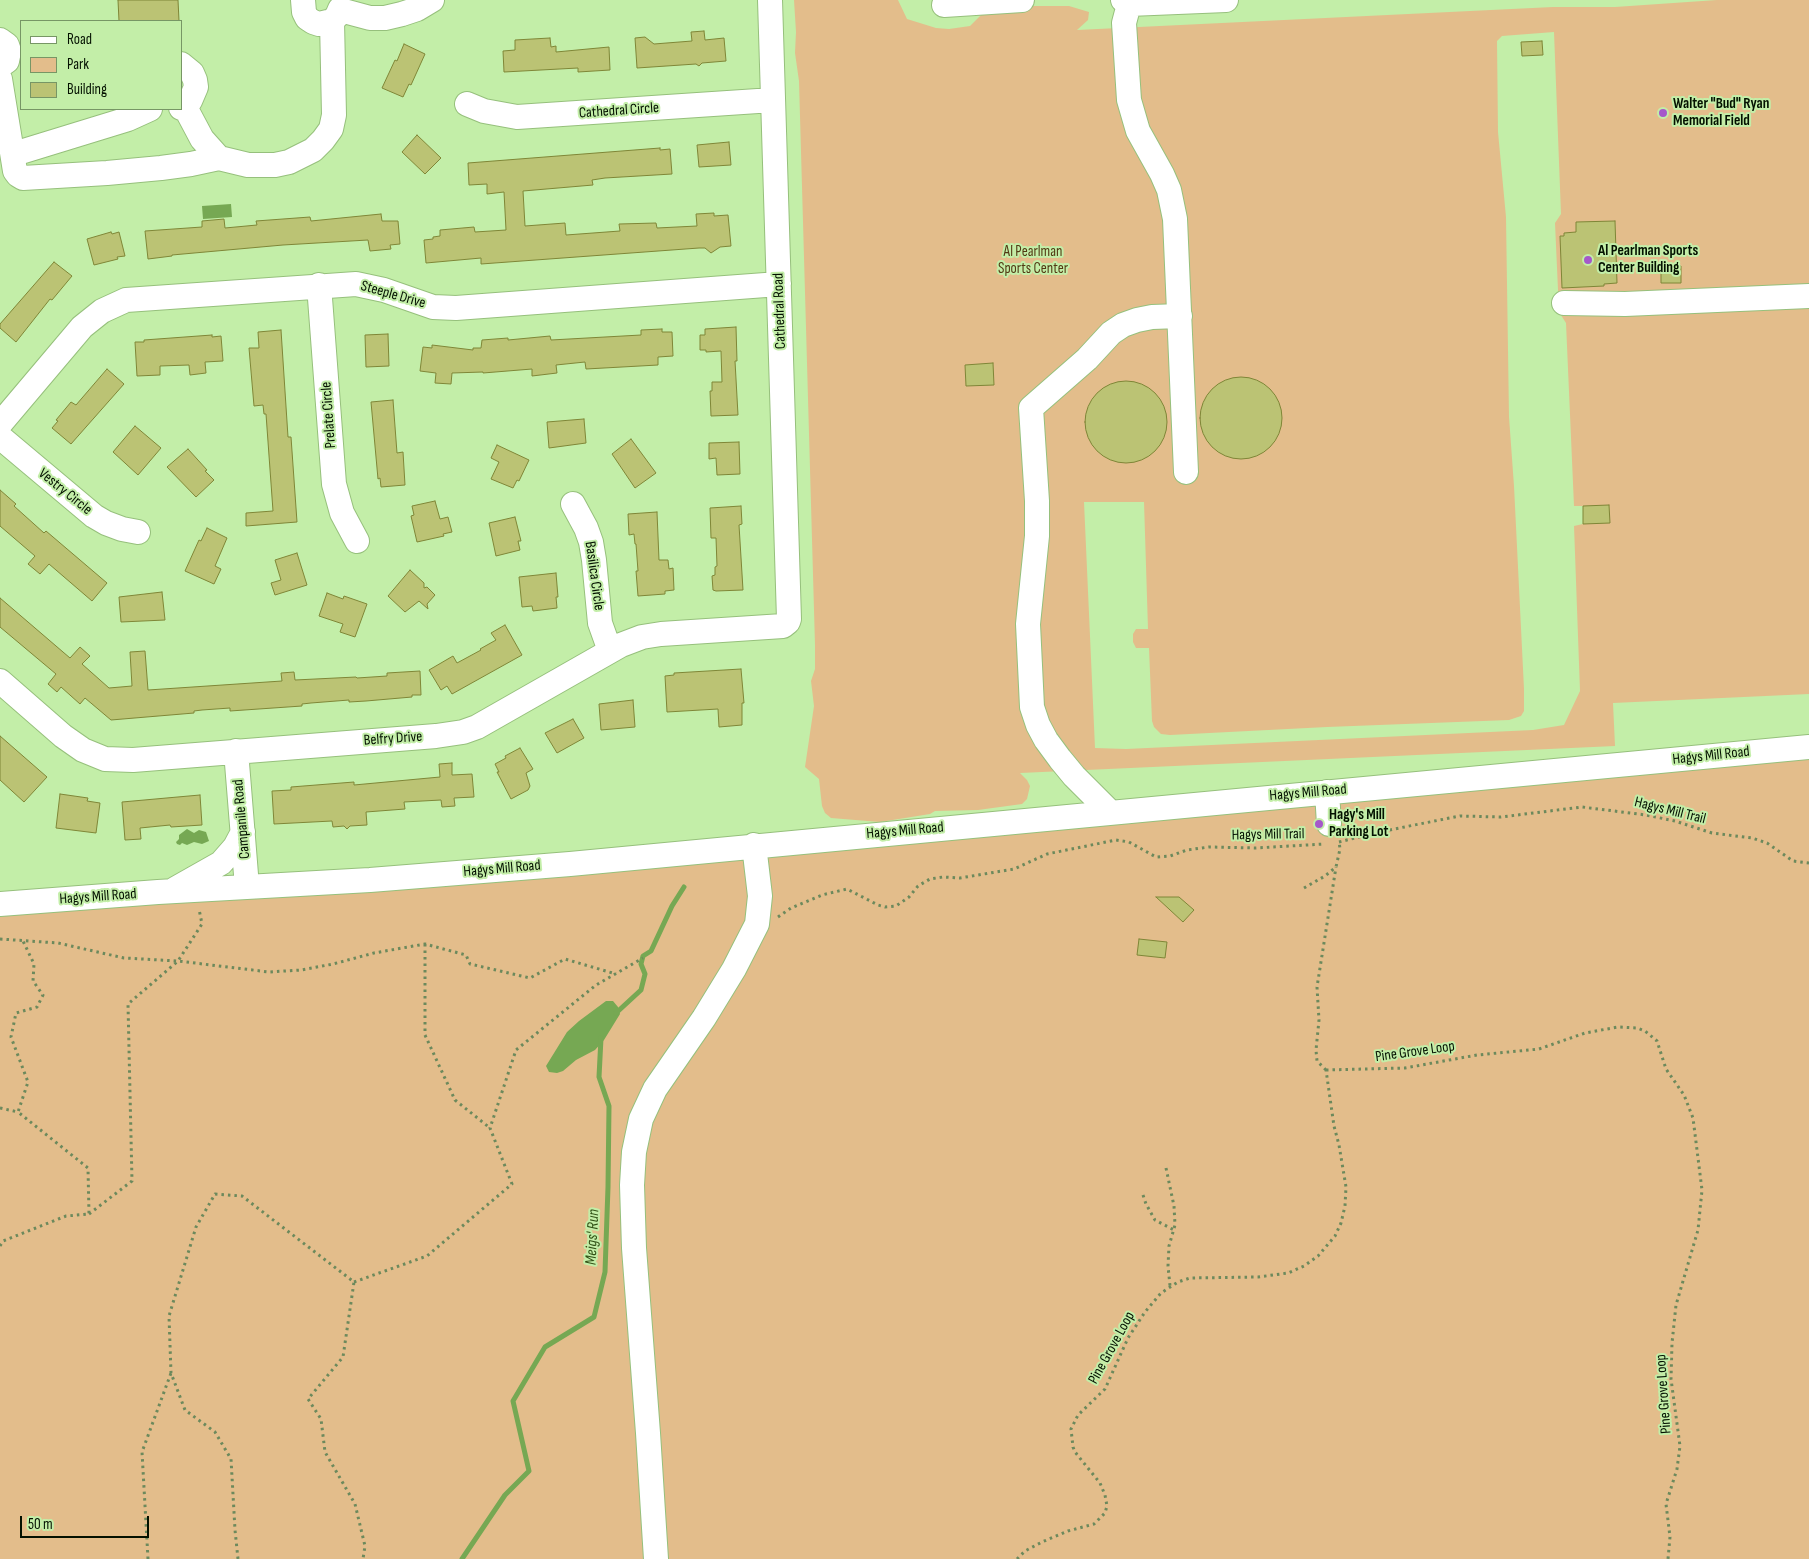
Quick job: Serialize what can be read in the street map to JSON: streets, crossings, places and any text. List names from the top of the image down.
{
  "streets": {
    "street": [
      "Cathedral Circle",
      "Steeple Drive",
      "Cathedral Road",
      "Prelate Circle",
      "Vestry Circle",
      "Basilica Circle",
      "Belfry Drive",
      "Hagys Mill Road",
      "Campanile Road"
    ],
    "path": ["Hagys Mill Trail", "Pine Grove Loop"]
  },
  "crossings": [
    ["Cathedral Circle", "Cathedral Road"],
    ["Steeple Drive", "Cathedral Road"],
    ["Steeple Drive", "Prelate Circle"],
    ["Cathedral Road", "Belfry Drive"],
    ["Basilica Circle", "Belfry Drive"],
    ["Belfry Drive", "Campanile Road"],
    ["Hagys Mill Road", "Campanile Road"]
  ],
  "water": ["Meigs' Run"],
  "parks": ["Al Pearlman Sports Center"],
  "places": ["Walter \"Bud\" Ryan Memorial Field", "Al Pearlman Sports Center Building", "Hagy's Mill Parking Lot"],
  "legend": ["Road", "Park", "Building"],
  "scale_bar": "50 m"
}
